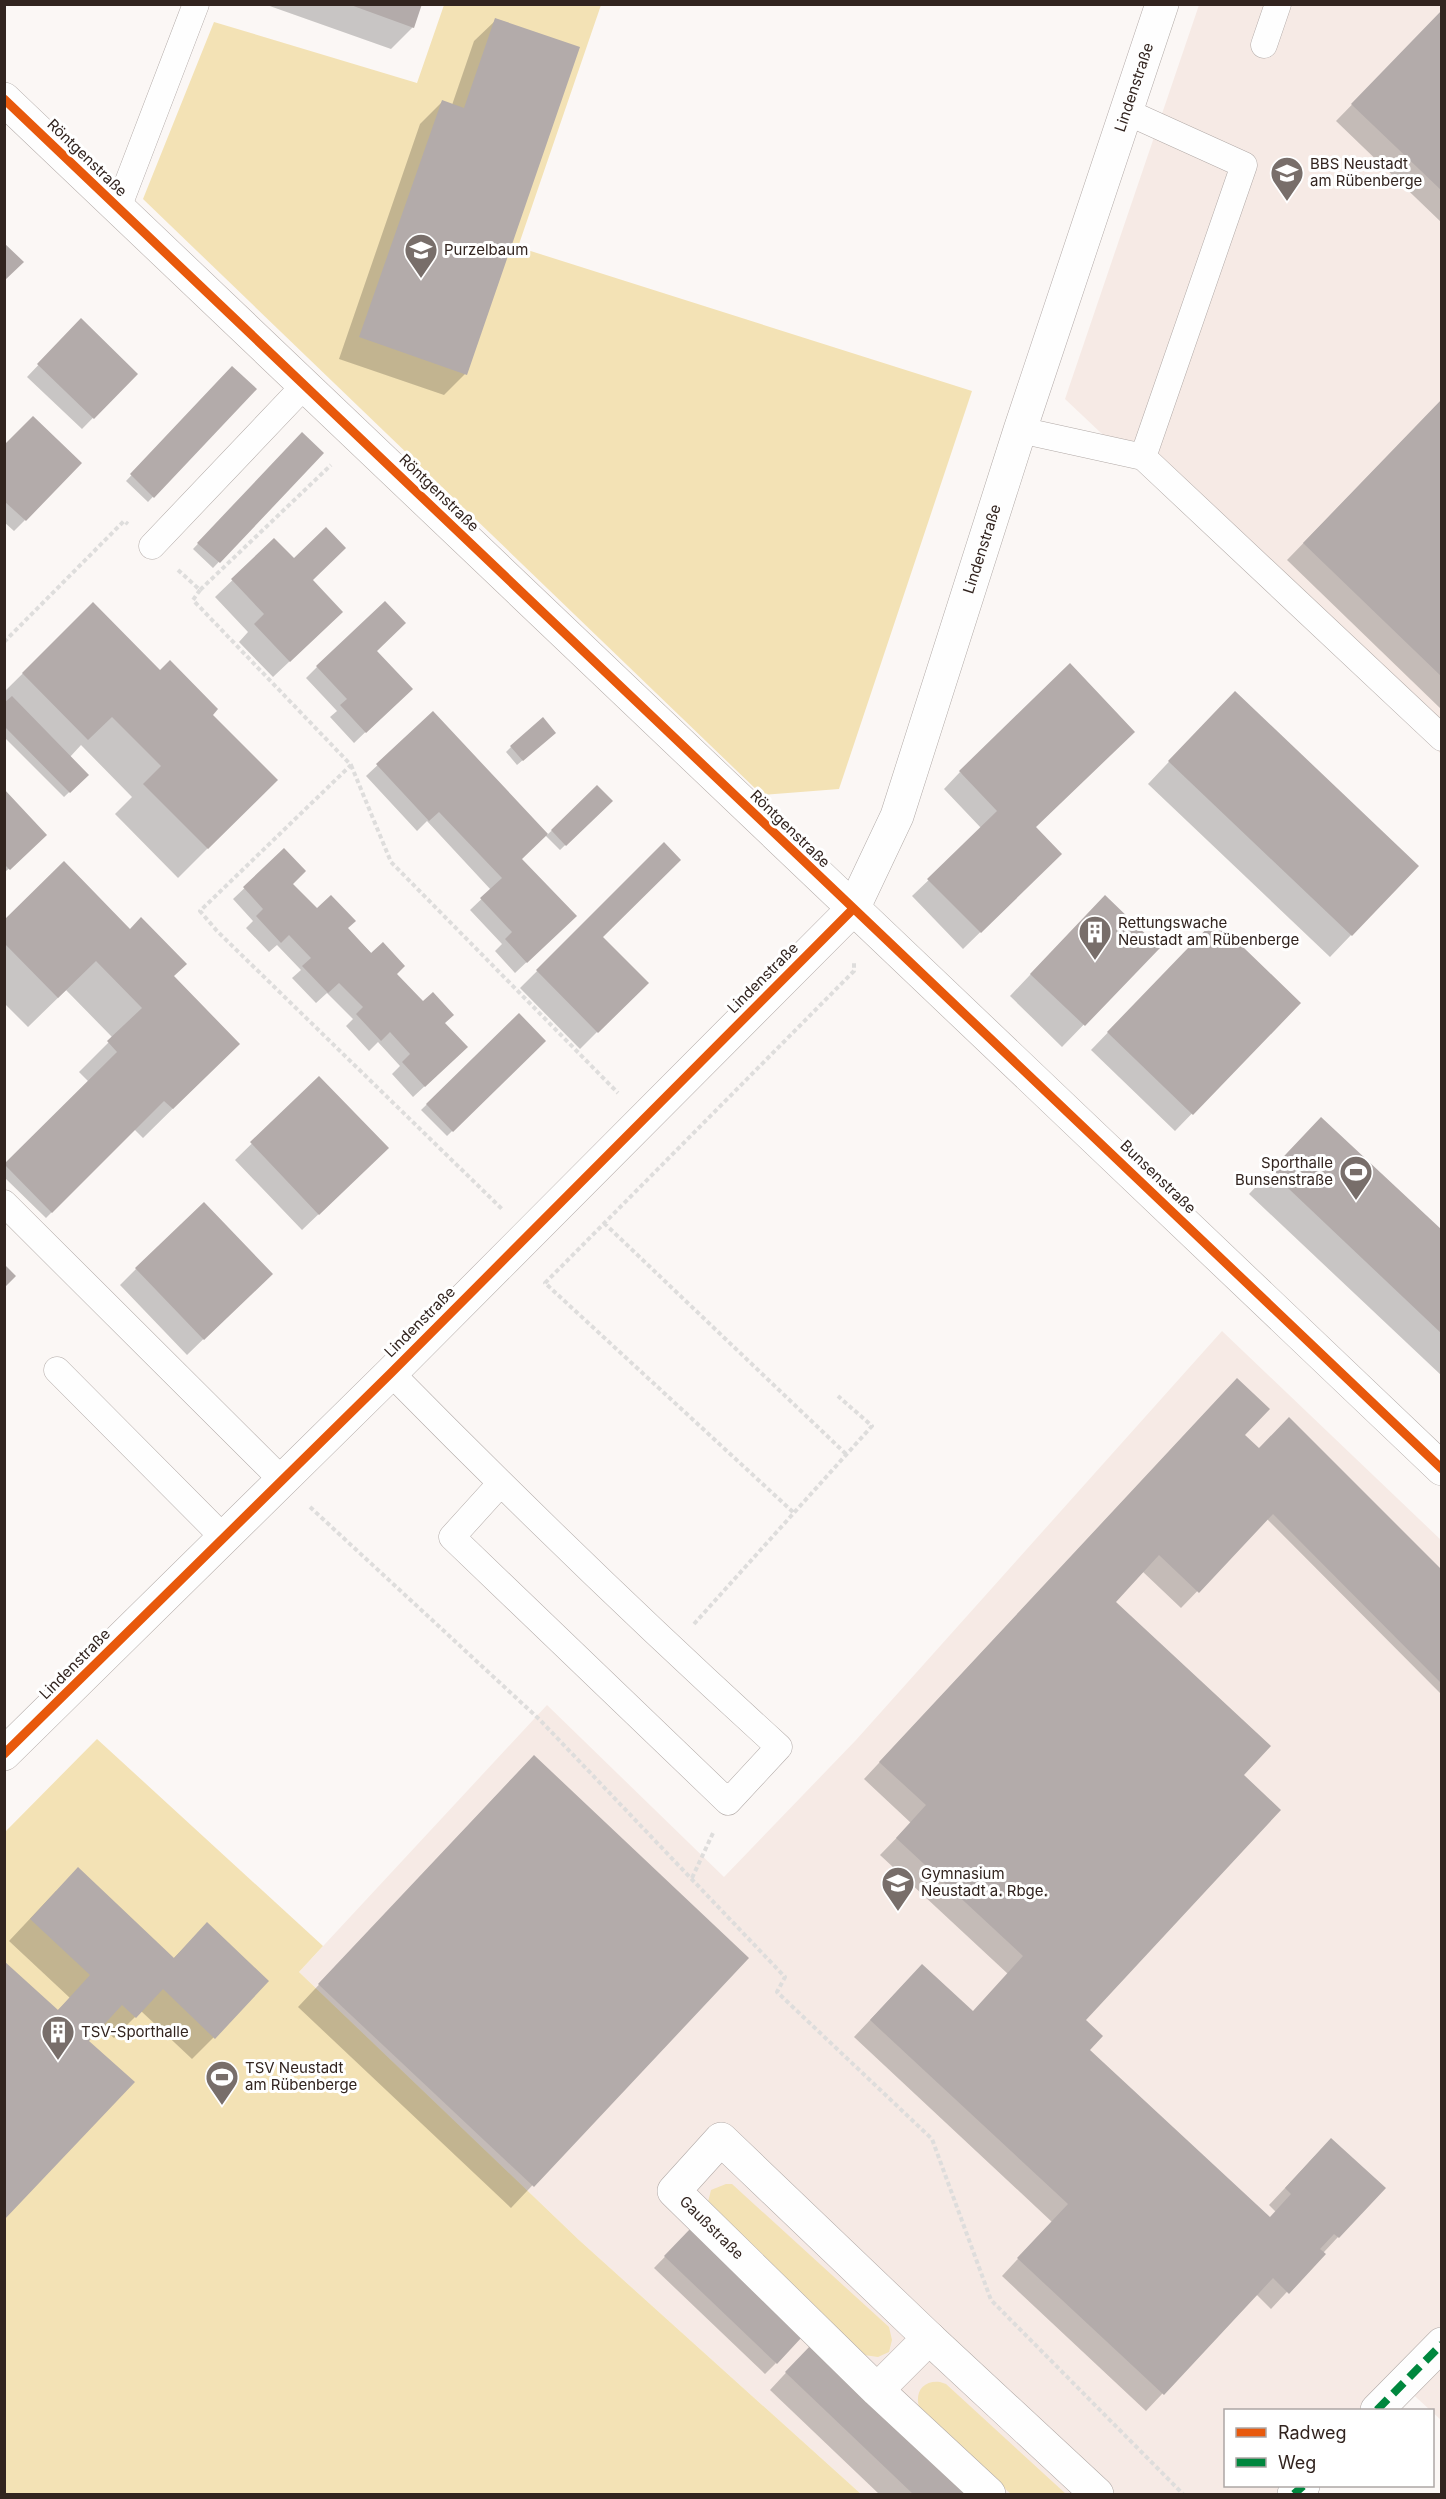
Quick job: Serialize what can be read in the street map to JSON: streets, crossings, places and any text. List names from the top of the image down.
{
  "streets": {
    "street": [
      "Lindenstraße",
      "Röntgenstraße",
      "Bunsenstraße",
      "Gaußstraße"
    ]
  },
  "crossings": [
    ["Lindenstraße", "Röntgenstraße"],
    ["Lindenstraße", "Bunsenstraße"],
    ["Röntgenstraße", "Bunsenstraße"]
  ],
  "places": {
    "school or university": ["BBS Neustadt am Rübenberge", "Purzelbaum", "Gymnasium Neustadt a. Rbge."],
    "building": ["Rettungswache Neustadt am Rübenberge", "TSV-Sporthalle"],
    "sports": ["Sporthalle Bunsenstraße", "TSV Neustadt am Rübenberge"]
  },
  "legend": ["Radweg", "Weg"]
}
